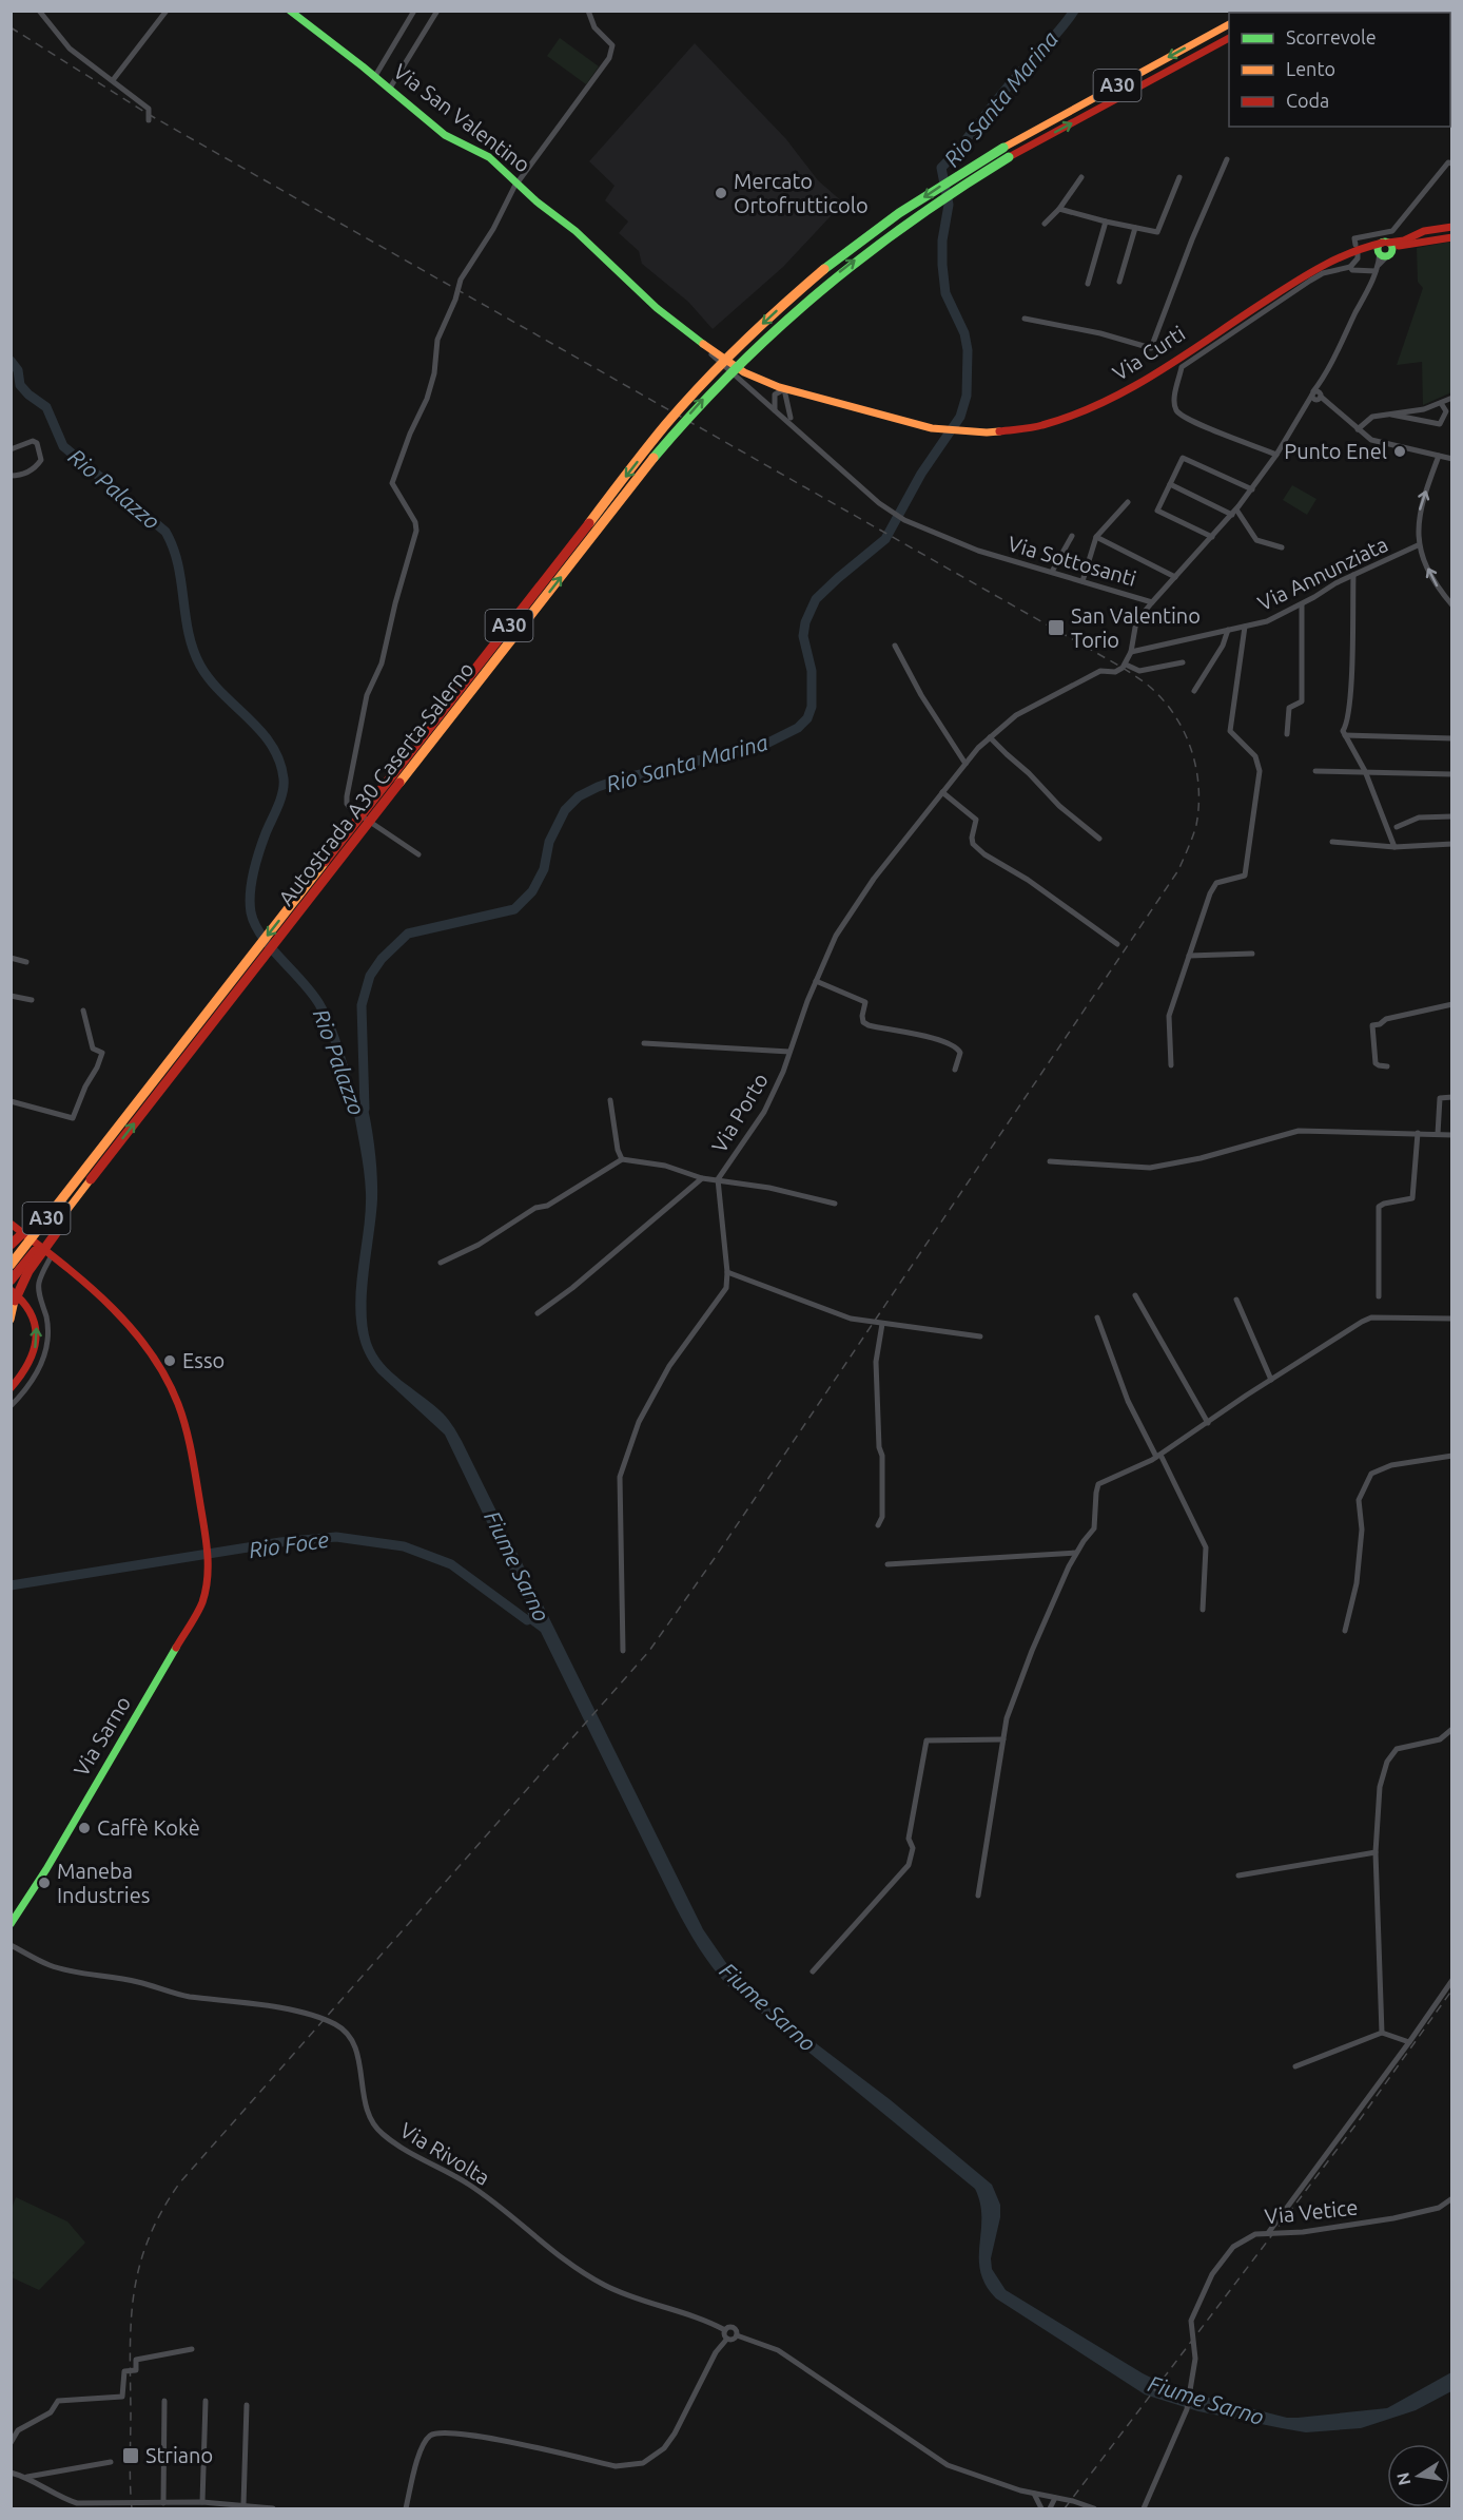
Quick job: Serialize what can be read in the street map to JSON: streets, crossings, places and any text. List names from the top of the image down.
{
  "streets": {
    "main road": [
      "A30",
      "Via San Valentino",
      "Via Curti",
      "Autostrada A30 Caserta-Salerno",
      "Via Sarno"
    ],
    "street": [
      "Via Sottosanti",
      "Via Annunziata",
      "Via Porto",
      "Via Rivolta",
      "Via Vetice"
    ]
  },
  "crossings": [
    ["Via San Valentino", "Via Curti"],
    ["Via San Valentino", "Via Sottosanti"],
    ["Via Curti", "Via Sottosanti"]
  ],
  "water": [
    "Rio Santa Marina",
    "Rio Palazzo",
    "Rio Foce",
    "Fiume Sarno"
  ],
  "places": {
    "other": [
      "Mercato Ortofrutticolo",
      "Punto Enel",
      "Esso",
      "Caffè Kokè",
      "Maneba Industries"
    ],
    "transit": ["San Valentino Torio", "Striano"]
  },
  "legend": ["Scorrevole", "Lento", "Coda"],
  "north": "left"
}
